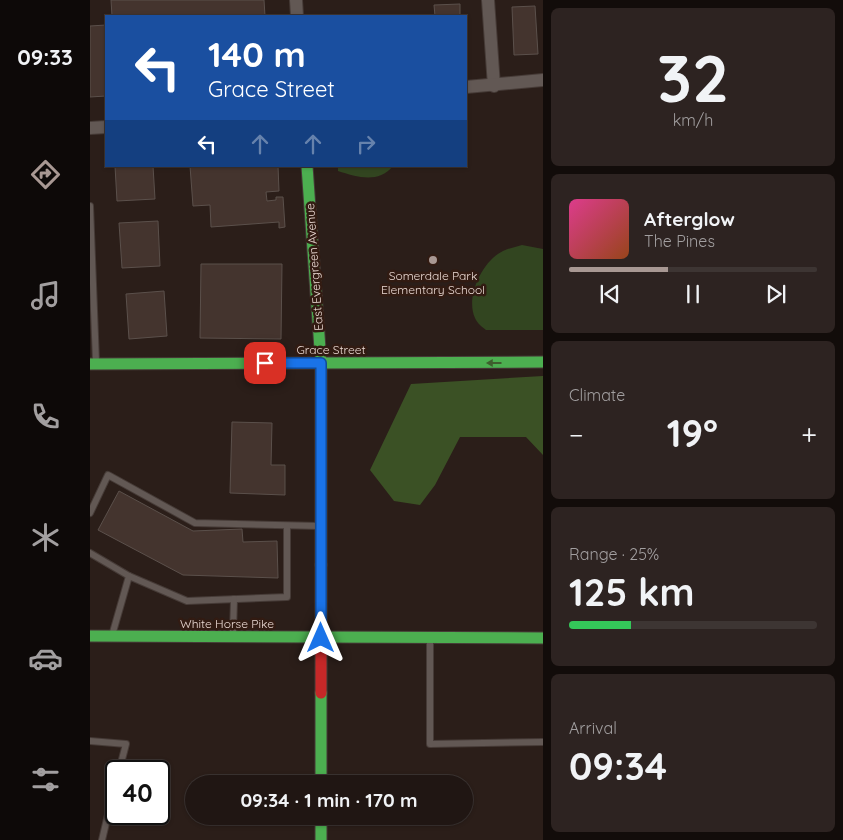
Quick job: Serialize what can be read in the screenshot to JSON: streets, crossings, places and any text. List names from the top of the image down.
{
  "streets": {
    "main road": ["East Evergreen Avenue", "Grace Street", "White Horse Pike"]
  },
  "crossings": [
    ["East Evergreen Avenue", "Grace Street"],
    ["East Evergreen Avenue", "White Horse Pike"]
  ],
  "one_way": ["Grace Street"],
  "places": ["Somerdale Park Elementary School"],
  "page": {
    "tabs": "09:33",
    "tile": [
      ["32", "km/h"],
      "Climate",
      ["Range · 25%", "125 km"],
      ["Arrival", "09:34"]
    ],
    "turn": ["140 m", "Grace Street"],
    "song": ["Afterglow", "The Pines"],
    "heat": ["−", "19°", "+"],
    "limit": "40",
    "trip": "09:34 · 1 min · 170 m"
  }
}
